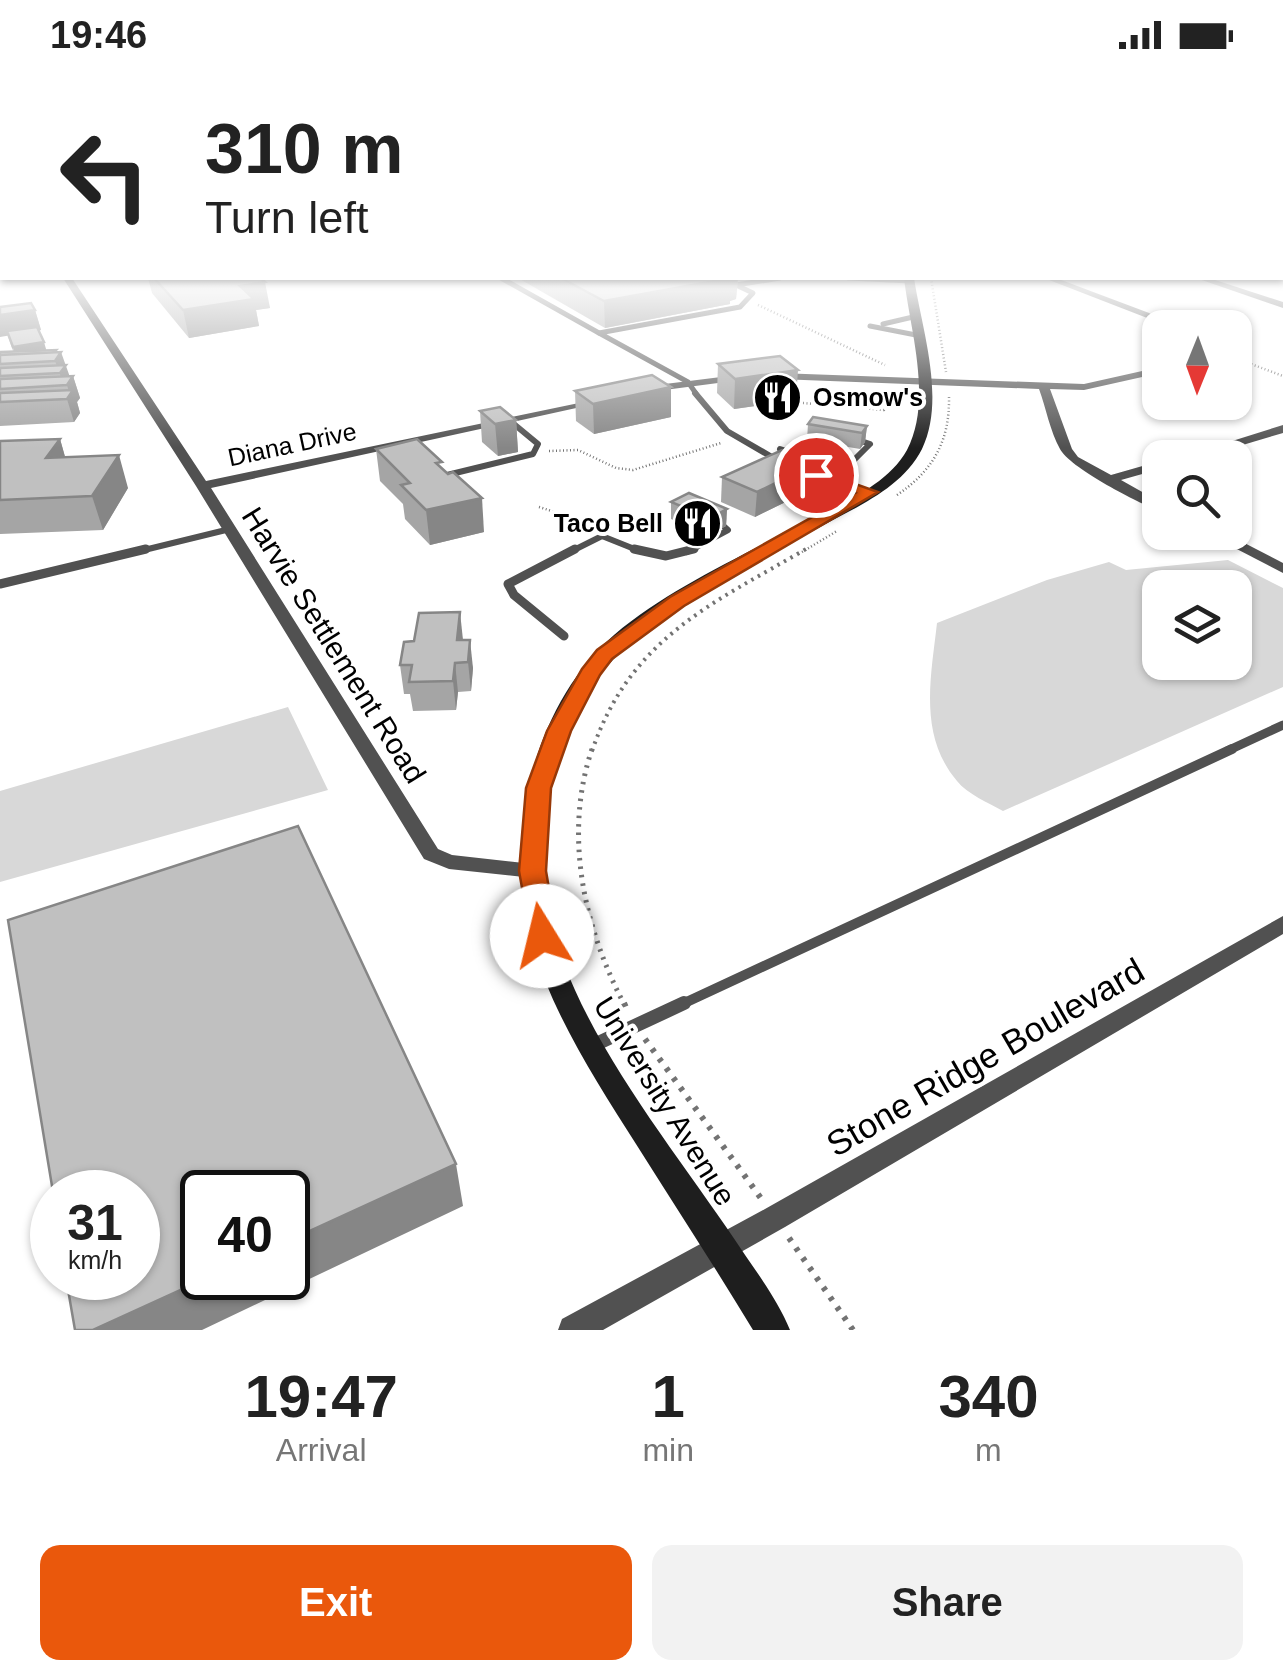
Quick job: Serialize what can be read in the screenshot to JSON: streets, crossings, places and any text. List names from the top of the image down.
{
  "streets": {
    "street": [
      "Diana Drive",
      "Harvie Settlement Road",
      "Stone Ridge Boulevard",
      "University Avenue"
    ]
  },
  "crossings": [
    ["Diana Drive", "Harvie Settlement Road"],
    ["Harvie Settlement Road", "University Avenue"],
    ["Stone Ridge Boulevard", "University Avenue"]
  ],
  "places": {
    "restaurant": ["Osmow's", "Taco Bell"]
  },
  "north": "bottom",
  "page": {
    "status": "19:46",
    "turn": ["310 m", "Turn left"],
    "speed": "31 km/h",
    "limit": "40",
    "eta": [
      "19:47",
      "Arrival",
      "1",
      "min",
      "340",
      "m"
    ],
    "buttons": ["Exit", "Share"]
  }
}
